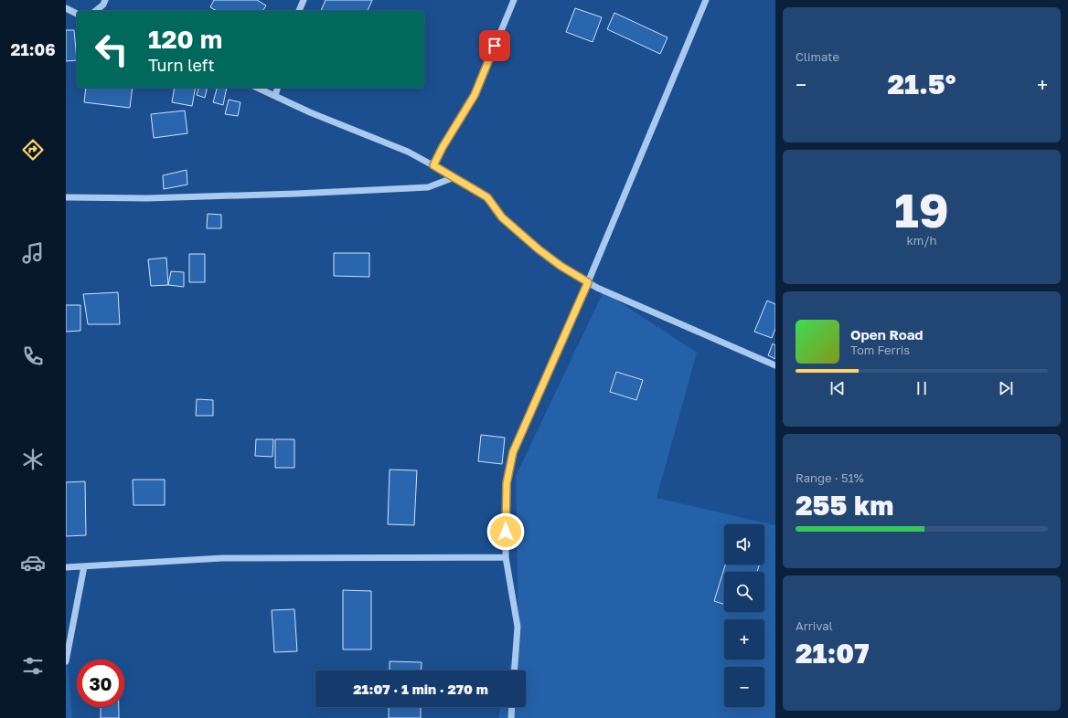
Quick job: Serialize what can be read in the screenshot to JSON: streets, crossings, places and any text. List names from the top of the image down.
{
  "page": {
    "tabs": "21:06",
    "tile": [
      "Climate",
      ["19", "km/h"],
      ["Range · 51%", "255 km"],
      ["Arrival", "21:07"]
    ],
    "turn": ["120 m", "Turn left"],
    "heat": ["−", "21.5°", "+"],
    "song": ["Open Road", "Tom Ferris"],
    "map_buttons": ["+", "−"],
    "limit": "30",
    "trip": "21:07 · 1 min · 270 m"
  }
}
